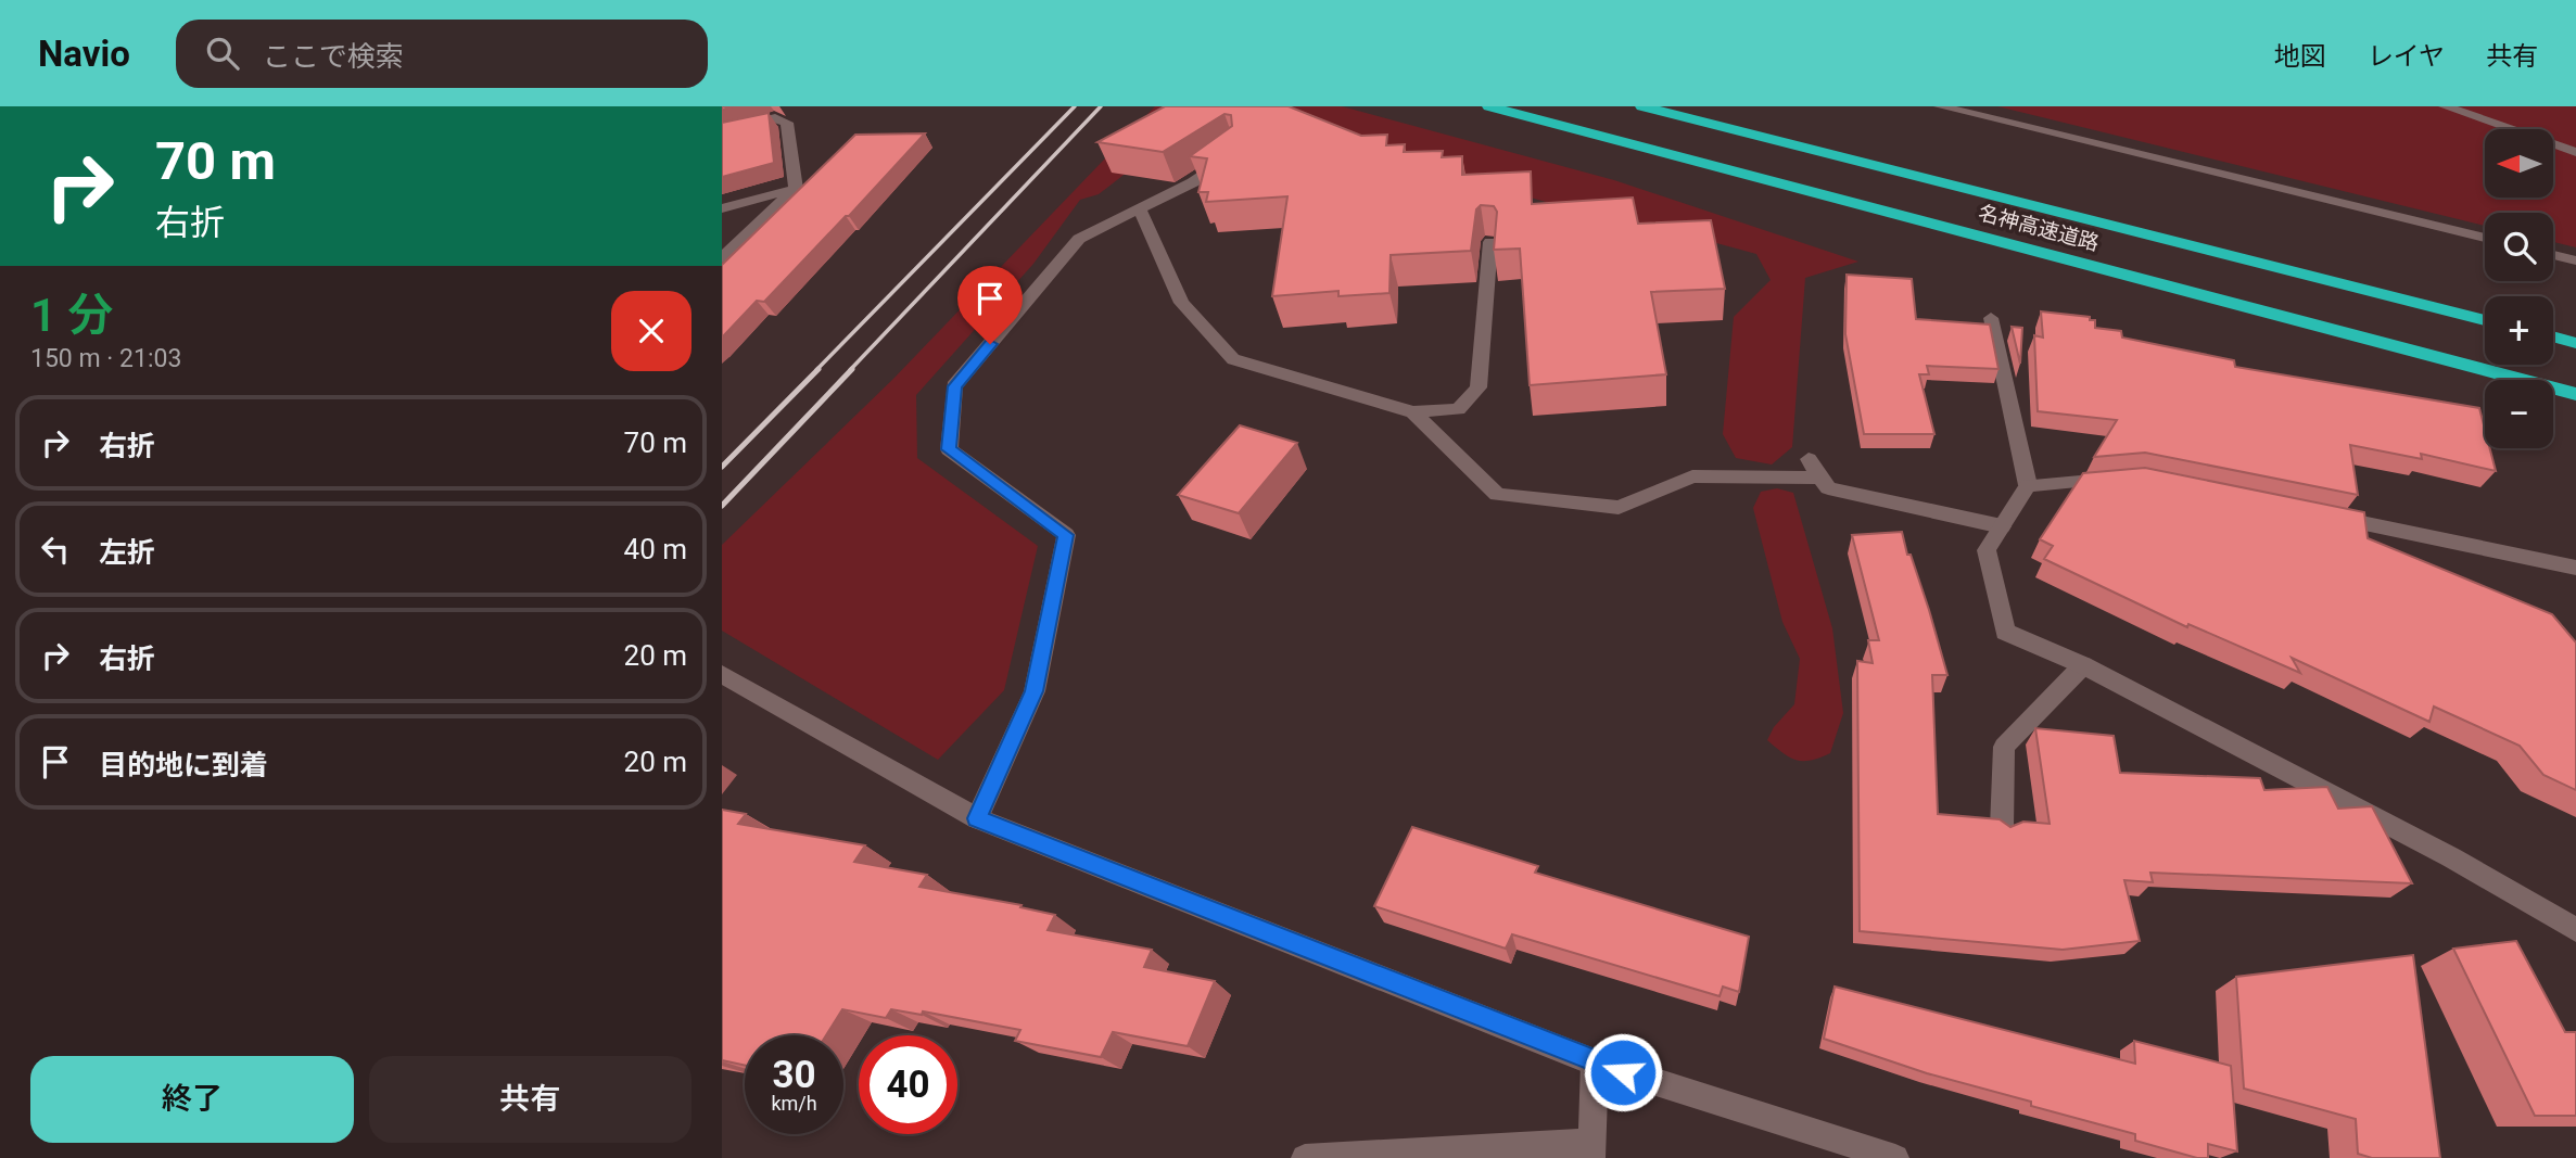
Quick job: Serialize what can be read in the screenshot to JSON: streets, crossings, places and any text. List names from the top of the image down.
{
  "streets": {
    "highway": ["名神高速道路"]
  },
  "north": "left",
  "page": {
    "header": "Navio",
    "search": "ここで検索",
    "nav": ["地図", "レイヤ", "共有"],
    "turn": ["70 m", "右折"],
    "map_buttons": ["+", "−"],
    "heading": ["1 分", "150 m · 21:03"],
    "list": [
      {
        "name": "右折",
        "value": "70 m"
      },
      {
        "name": "左折",
        "value": "40 m"
      },
      {
        "name": "右折",
        "value": "20 m"
      },
      {
        "name": "目的地に到着",
        "value": "20 m"
      }
    ],
    "speed": "30 km/h",
    "limit": "40",
    "buttons": ["終了", "共有"]
  }
}
